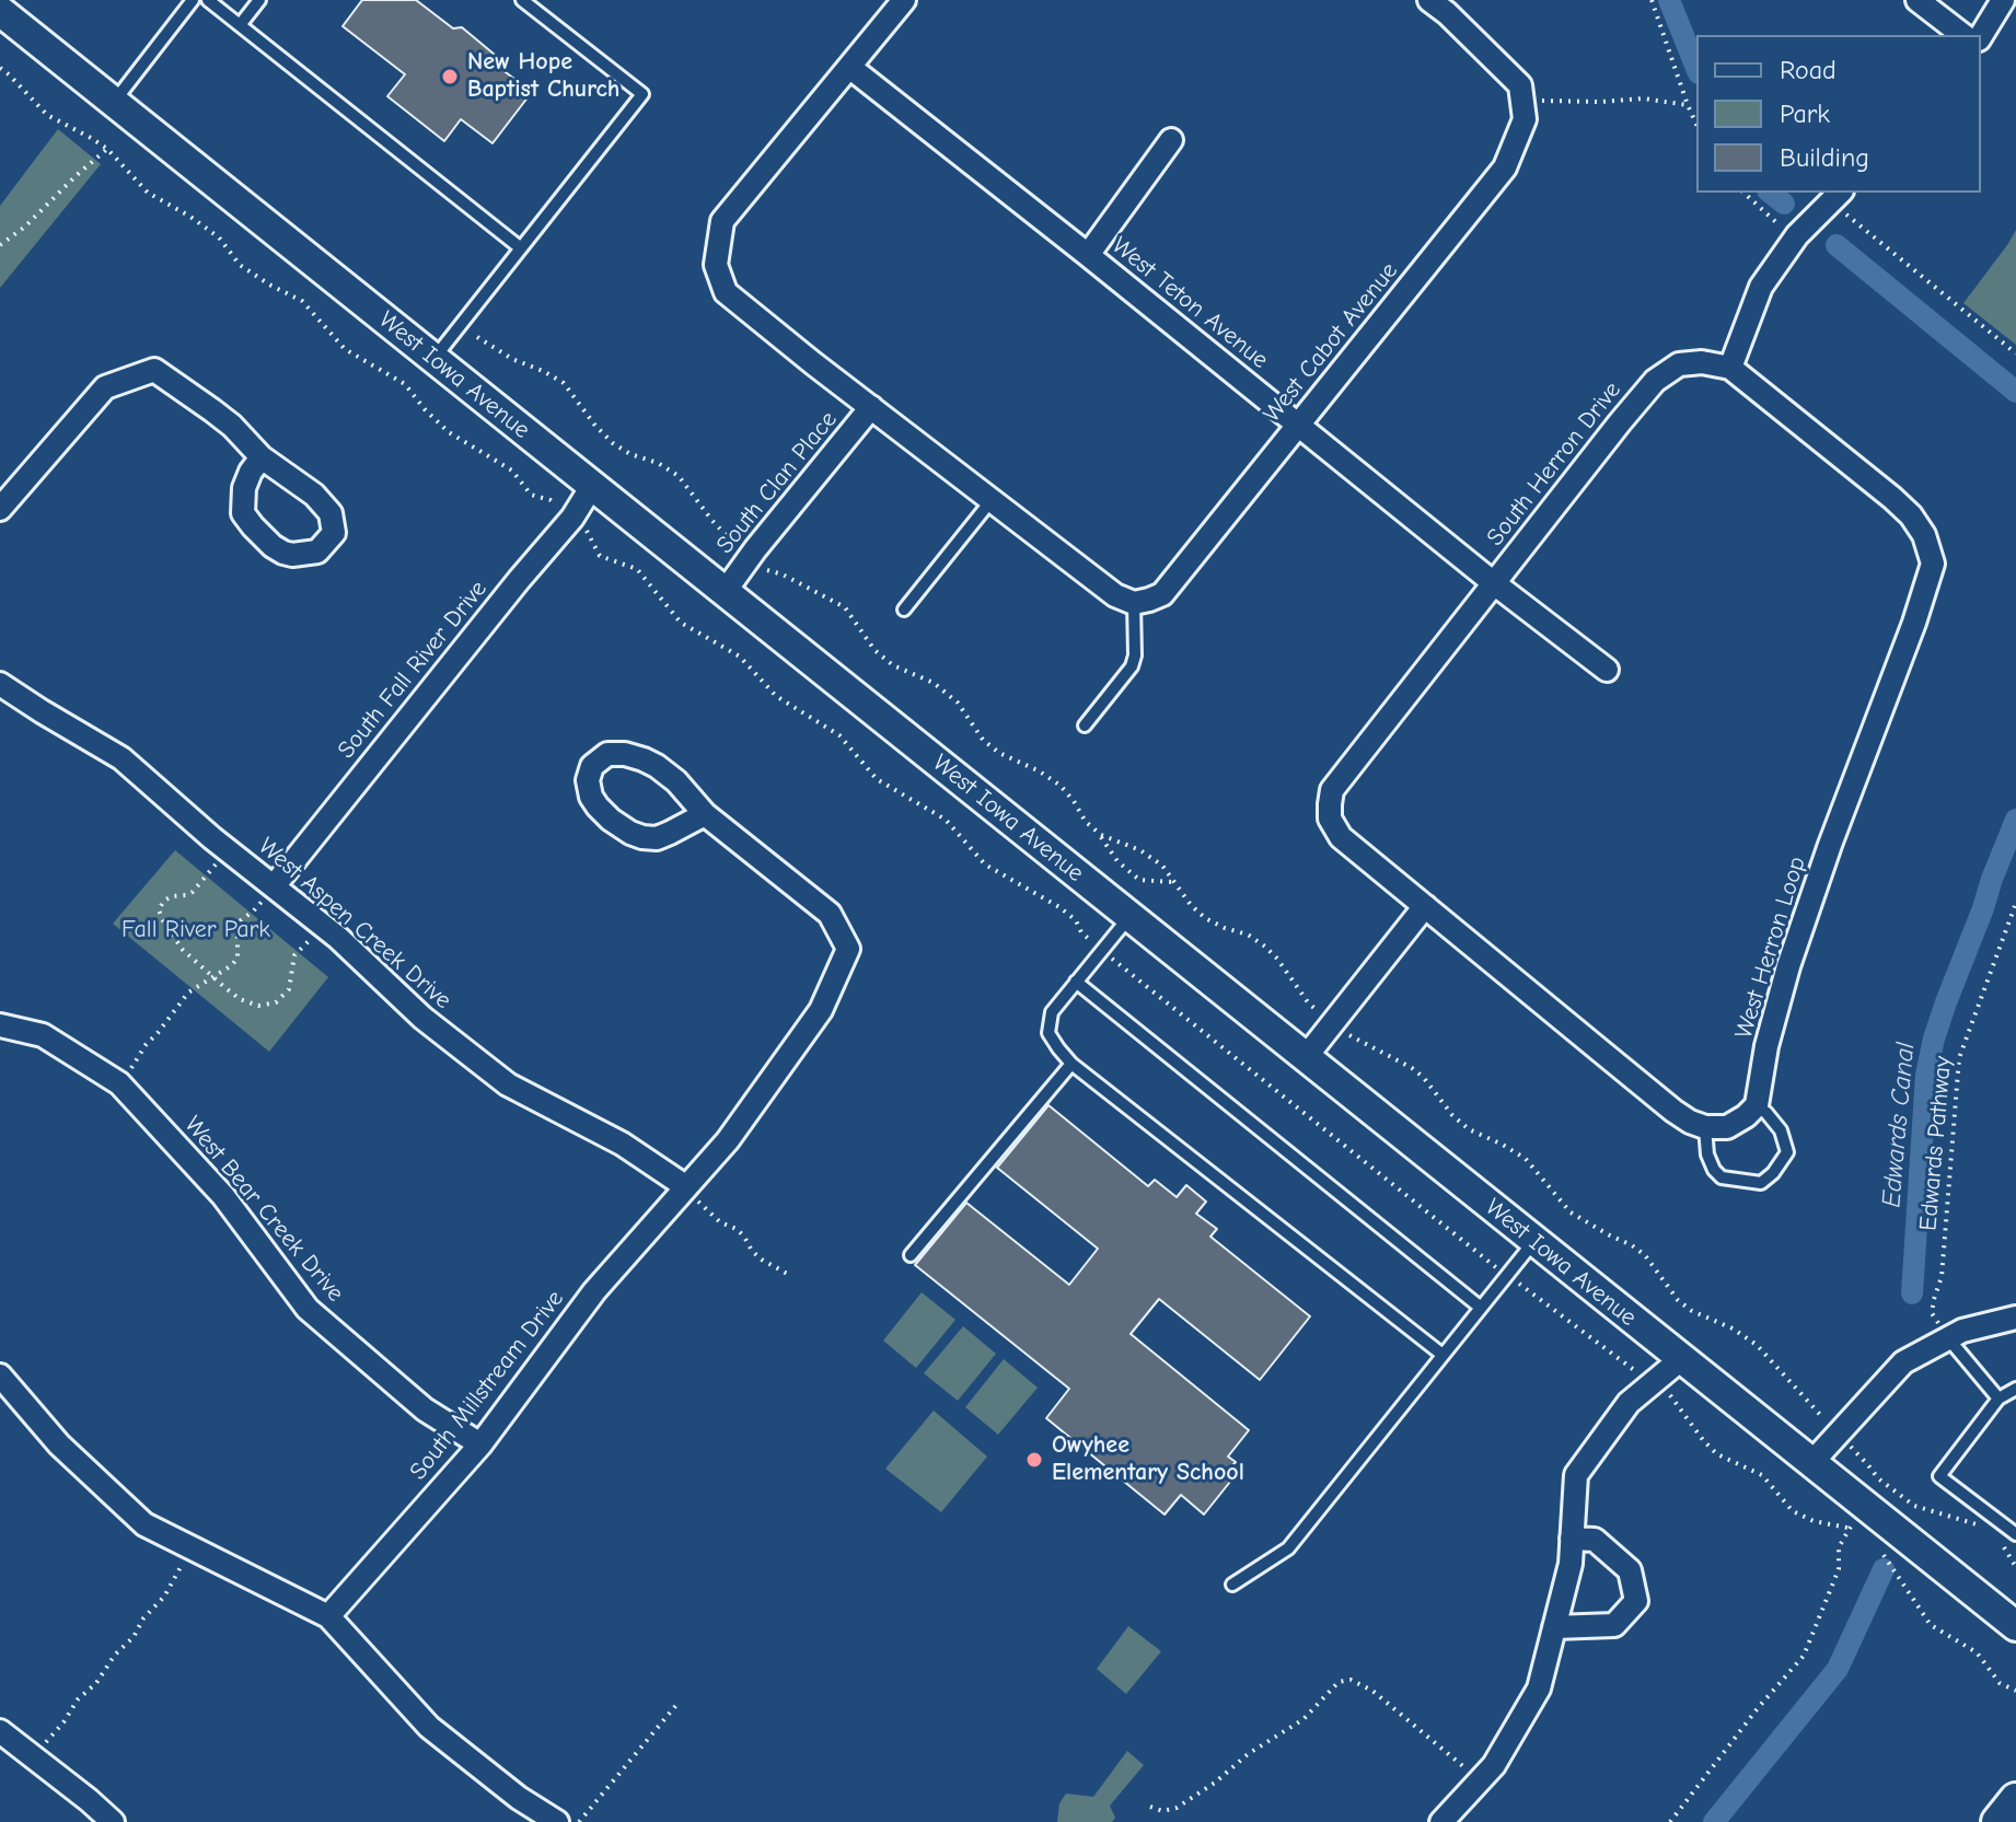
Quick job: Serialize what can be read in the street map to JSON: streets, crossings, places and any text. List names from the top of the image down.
{
  "streets": {
    "street": [
      "West Teton Avenue",
      "West Cabot Avenue",
      "West Iowa Avenue",
      "South Herron Drive",
      "South Clan Place",
      "South Fall River Drive",
      "West Aspen Creek Drive",
      "West Herron Loop",
      "West Bear Creek Drive",
      "South Millstream Drive"
    ],
    "path": ["Edwards Pathway"]
  },
  "crossings": [
    ["West Teton Avenue", "West Cabot Avenue"],
    ["West Teton Avenue", "South Herron Drive"],
    ["West Iowa Avenue", "South Clan Place"],
    ["West Iowa Avenue", "South Fall River Drive"],
    ["South Herron Drive", "West Herron Loop"],
    ["South Fall River Drive", "West Aspen Creek Drive"],
    ["West Aspen Creek Drive", "South Millstream Drive"],
    ["West Bear Creek Drive", "South Millstream Drive"]
  ],
  "water": ["Edwards Canal"],
  "parks": ["Fall River Park"],
  "places": ["New Hope Baptist Church", "Owyhee Elementary School"],
  "legend": ["Road", "Park", "Building"]
}
